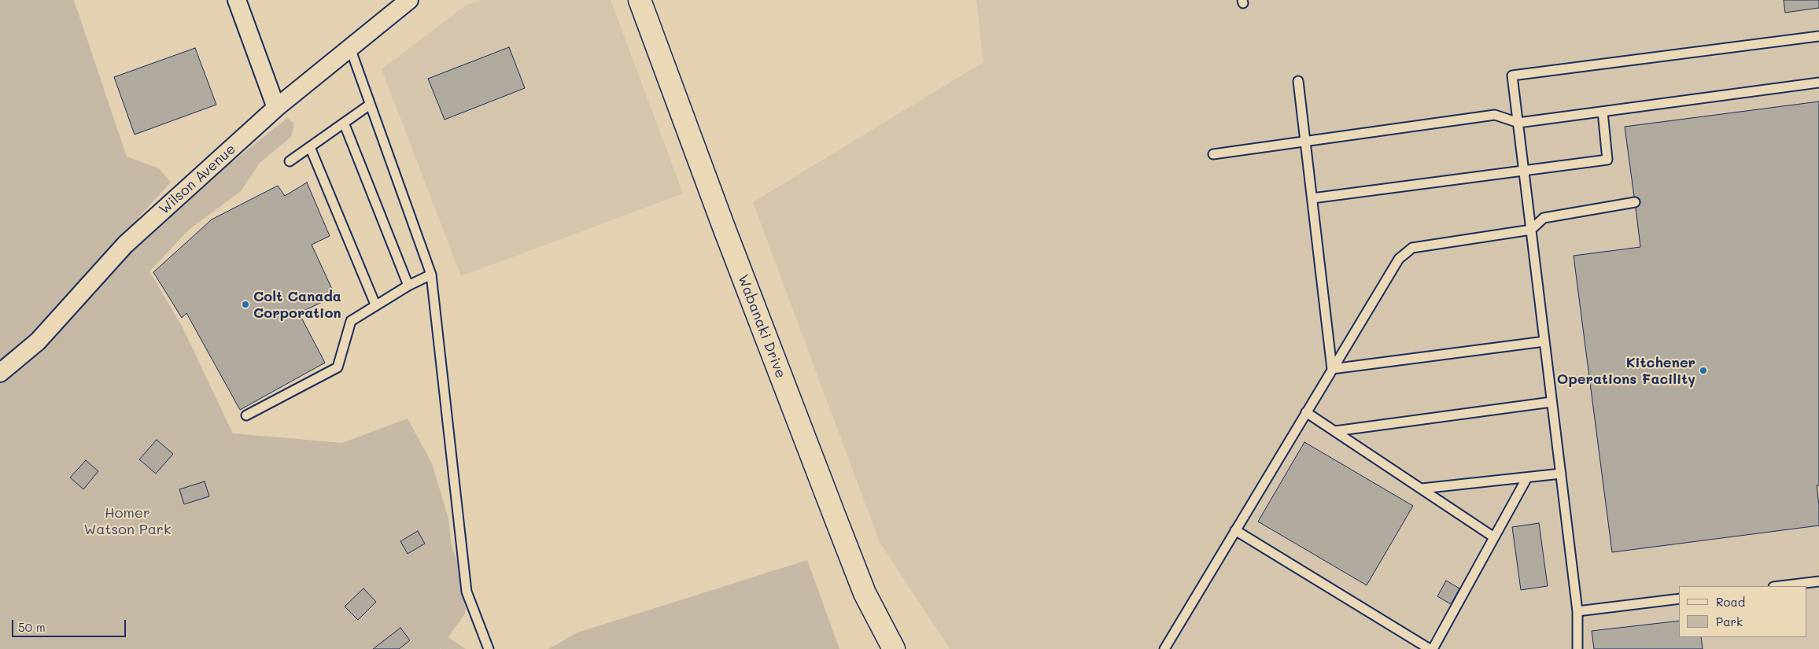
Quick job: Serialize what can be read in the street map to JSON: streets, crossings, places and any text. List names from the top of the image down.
{
  "streets": {
    "street": ["Wilson Avenue", "Wabanaki Drive"]
  },
  "parks": ["Homer Watson Park"],
  "places": ["Colt Canada Corporation", "Kitchener Operations Facility"],
  "legend": ["Road", "Park"],
  "scale_bar": "50 m"
}
